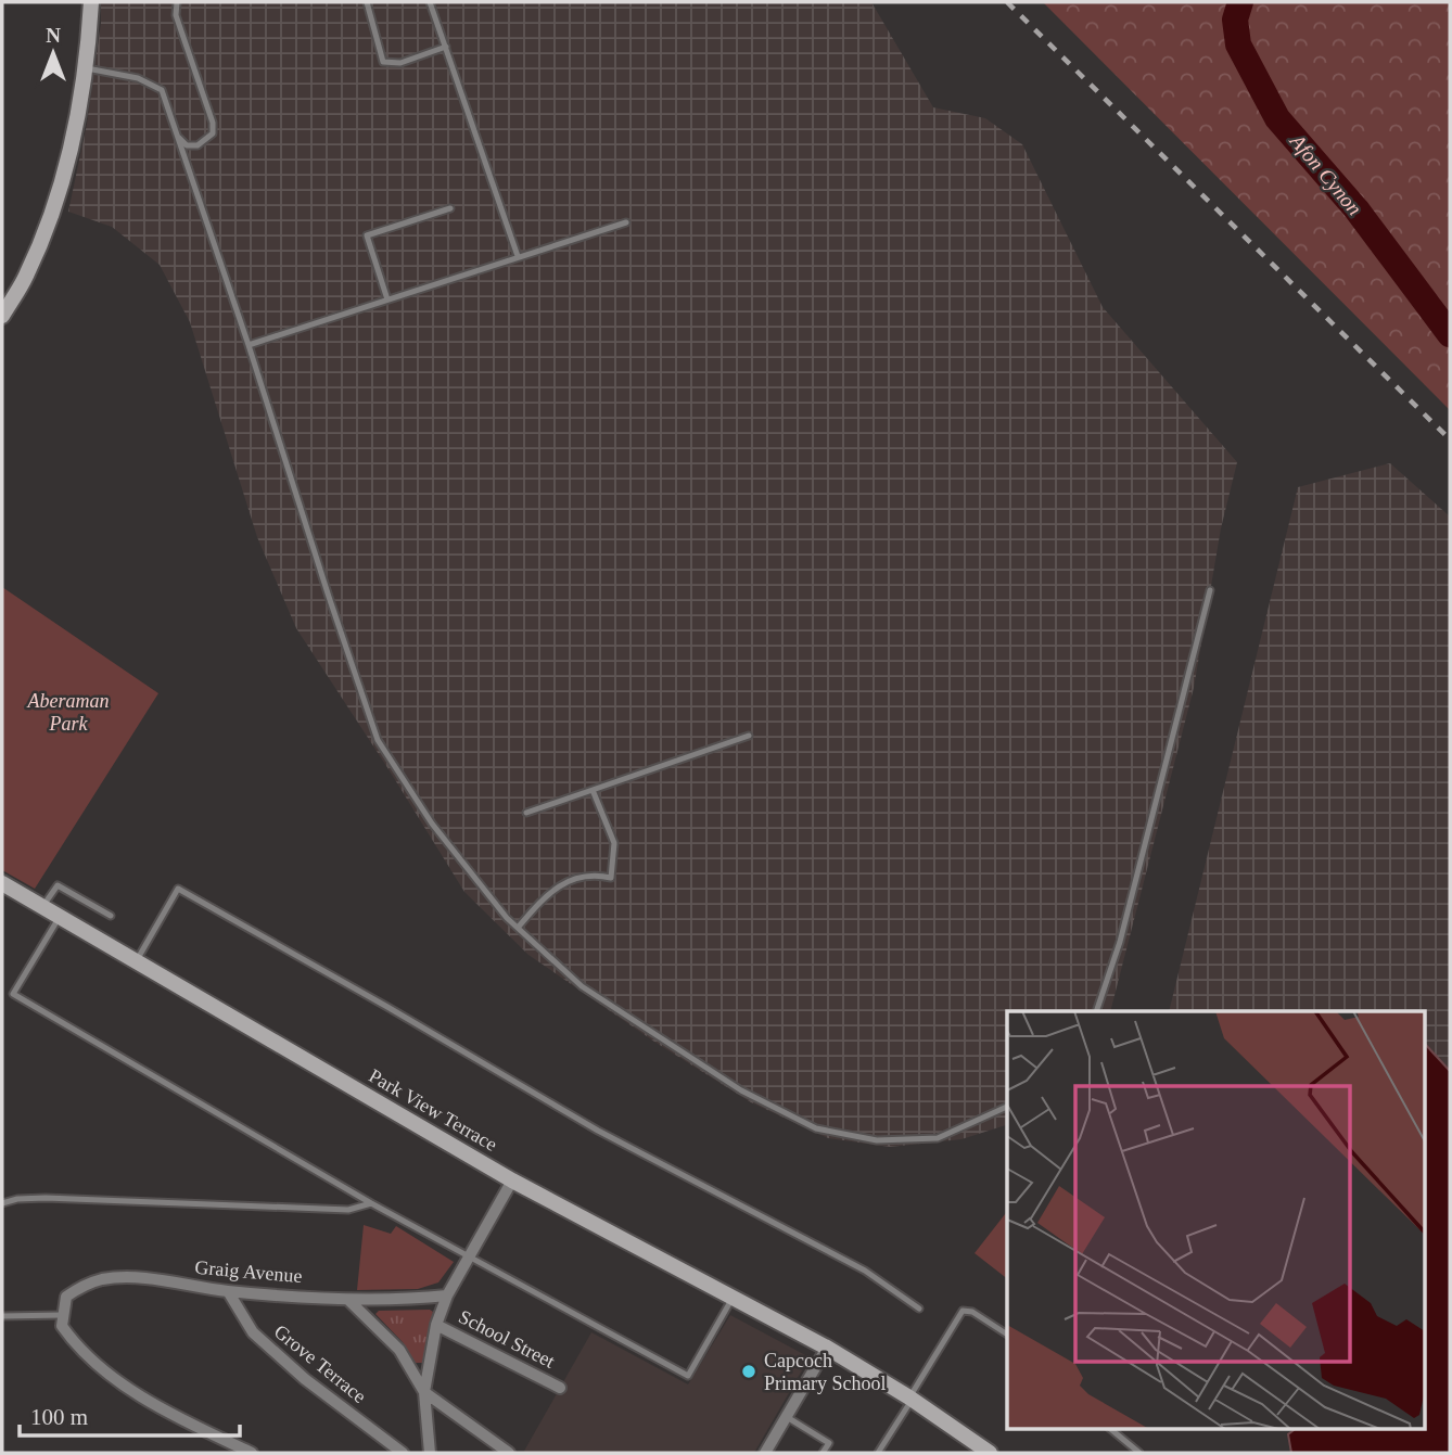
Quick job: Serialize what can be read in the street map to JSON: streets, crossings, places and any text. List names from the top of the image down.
{
  "streets": {
    "main road": ["Park View Terrace"],
    "street": ["Graig Avenue", "School Street", "Grove Terrace"]
  },
  "crossings": [
    ["Graig Avenue", "Grove Terrace"]
  ],
  "water": ["Afon Cynon"],
  "parks": ["Aberaman Park"],
  "places": ["Capcoch Primary School"],
  "scale_bar": "100 m",
  "north": "top"
}
